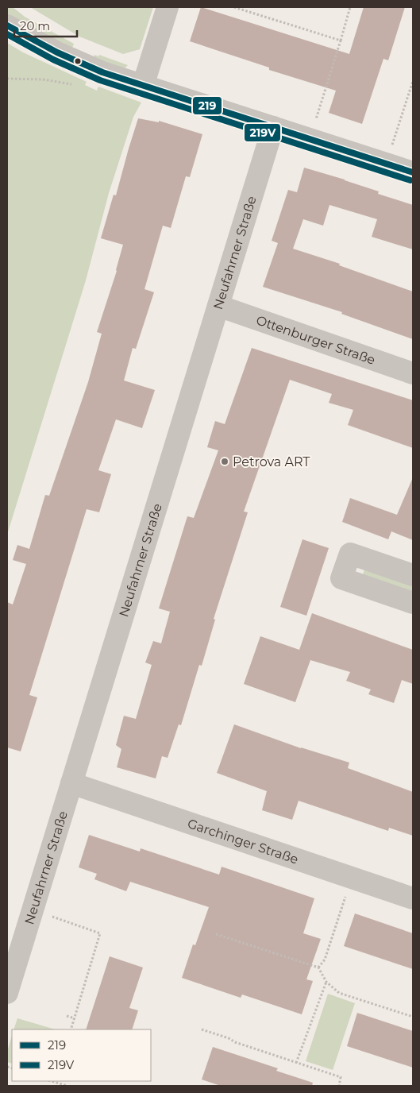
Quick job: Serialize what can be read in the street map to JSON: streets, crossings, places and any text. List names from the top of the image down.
{
  "streets": {
    "street": ["Neufahrner Straße", "Ottenburger Straße", "Garchinger Straße"]
  },
  "crossings": [
    ["Neufahrner Straße", "Ottenburger Straße"],
    ["Neufahrner Straße", "Garchinger Straße"]
  ],
  "places": ["Petrova ART"],
  "lines": ["transit line 219", "transit line 219V"],
  "legend": ["219", "219V"],
  "scale_bar": "20 m"
}
